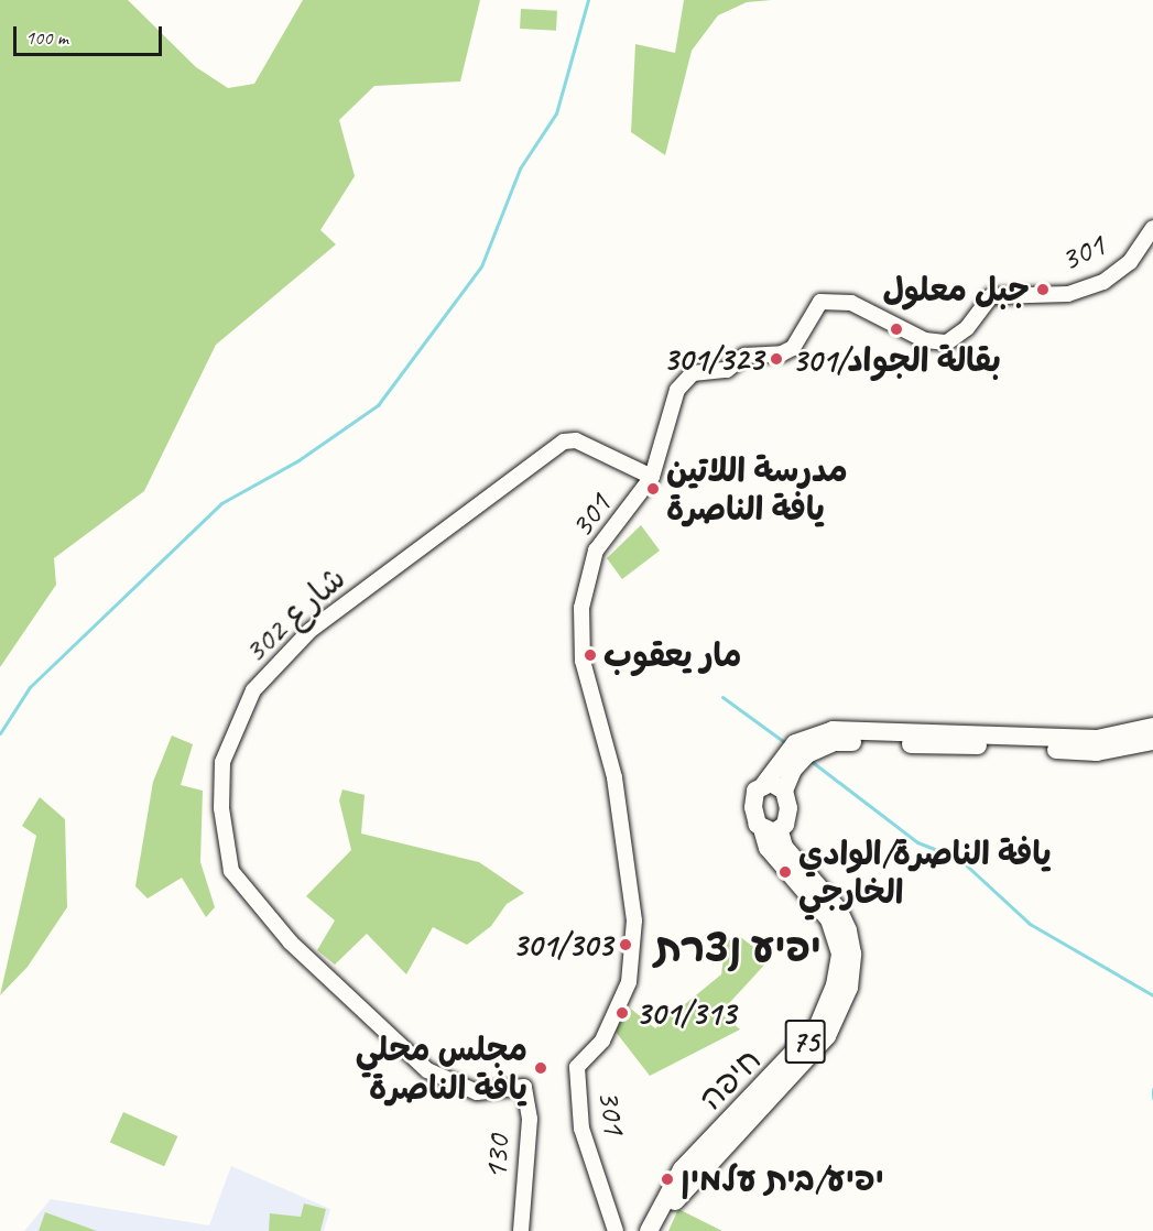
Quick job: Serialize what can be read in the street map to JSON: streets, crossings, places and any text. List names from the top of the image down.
{
  "streets": {
    "highway": ["75", "חיפה"],
    "street": ["301", "شارع 302", "130"]
  },
  "crossings": [
    ["301", "شارع 302"],
    ["شارع 302", "130"],
    ["75", "חיפה"]
  ],
  "districts": ["יפיע נצרת"],
  "places": [
    "جبل معلول",
    "بقالة الجواد/301",
    "301/323",
    "مدرسة اللاتين يافة الناصرة",
    "مار يعقوب",
    "يافة الناصرة/الوادي الخارجي",
    "301/303",
    "301/313",
    "مجلس محلي يافة الناصرة",
    "יפיע/בית עלמין"
  ],
  "scale_bar": "100 m"
}
